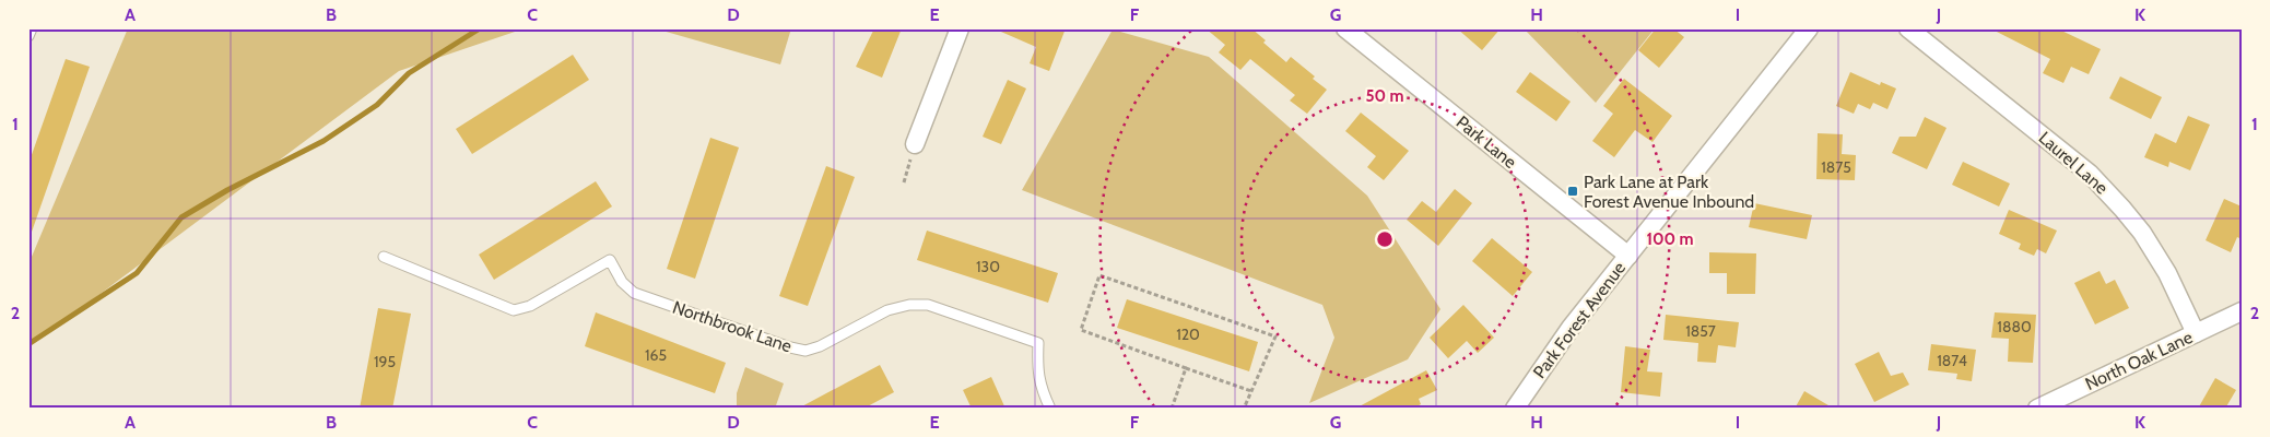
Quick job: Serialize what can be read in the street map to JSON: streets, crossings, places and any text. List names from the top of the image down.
{
  "streets": {
    "street": [
      "Park Lane",
      "Laurel Lane",
      "Park Forest Avenue",
      "North Oak Lane"
    ],
    "lane": ["Northbrook Lane"]
  },
  "crossings": [
    ["Park Lane", "Park Forest Avenue"],
    ["Laurel Lane", "North Oak Lane"]
  ],
  "places": {
    "transit": ["Park Lane at Park Forest Avenue Inbound"]
  },
  "house_numbers": [
    "1875",
    "130",
    "1880",
    "1857",
    "120",
    "165",
    "1874",
    "195"
  ],
  "grid": {
    "columns": [
      "A",
      "B",
      "C",
      "D",
      "E",
      "F",
      "G",
      "H",
      "I",
      "J",
      "K"
    ],
    "rows": ["1", "2"]
  },
  "rings": ["50 m", "100 m"]
}
